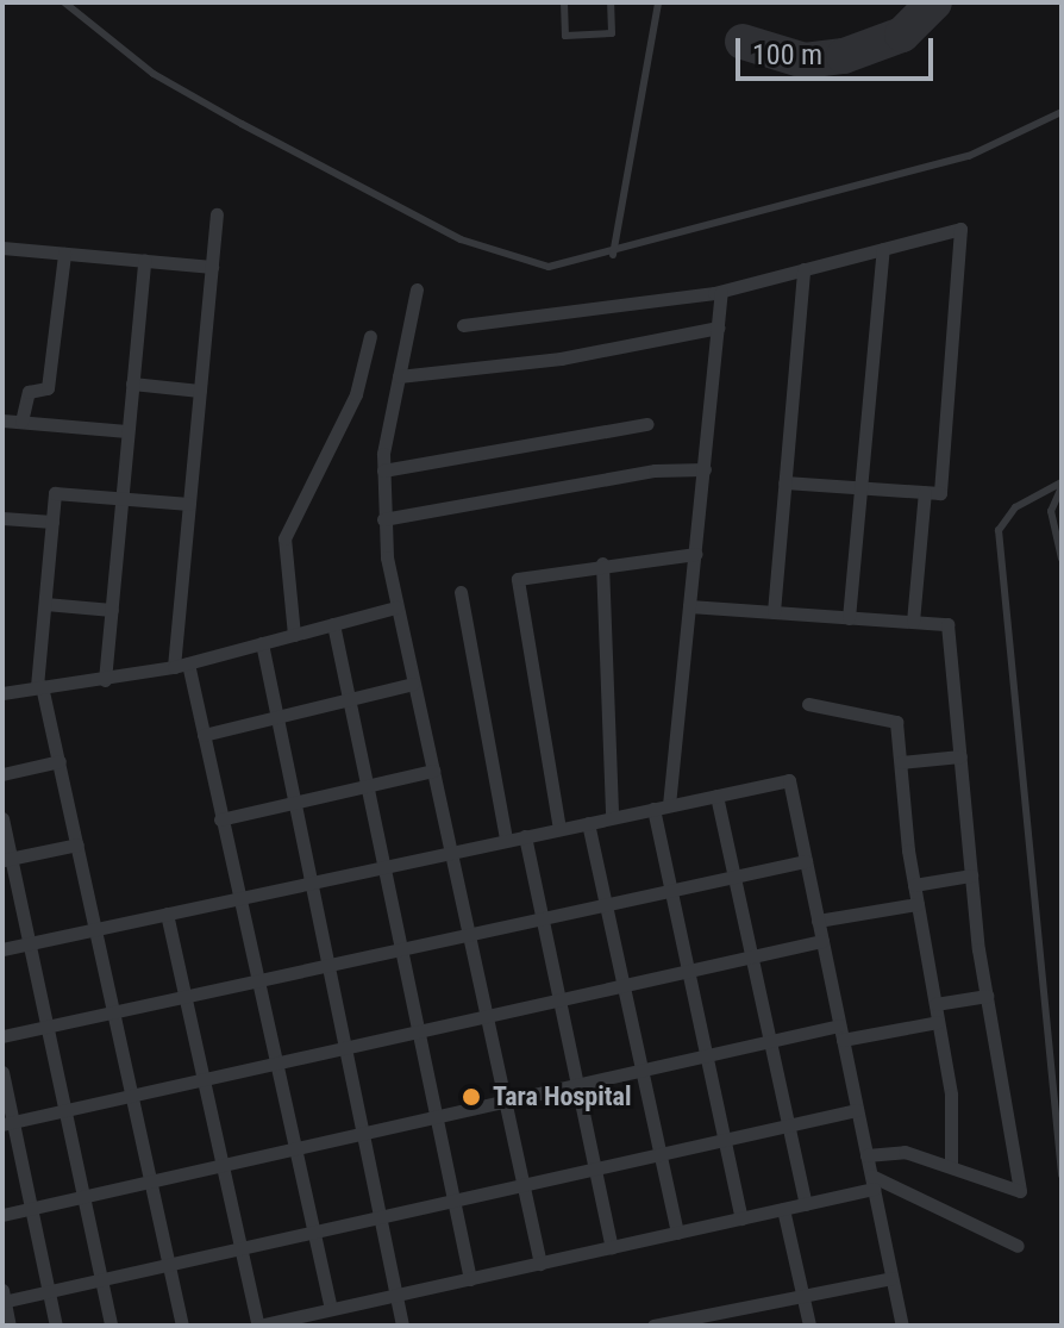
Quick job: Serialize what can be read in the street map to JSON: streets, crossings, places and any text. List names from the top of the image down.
{
  "places": ["Tara Hospital"],
  "scale_bar": "100 m"
}
